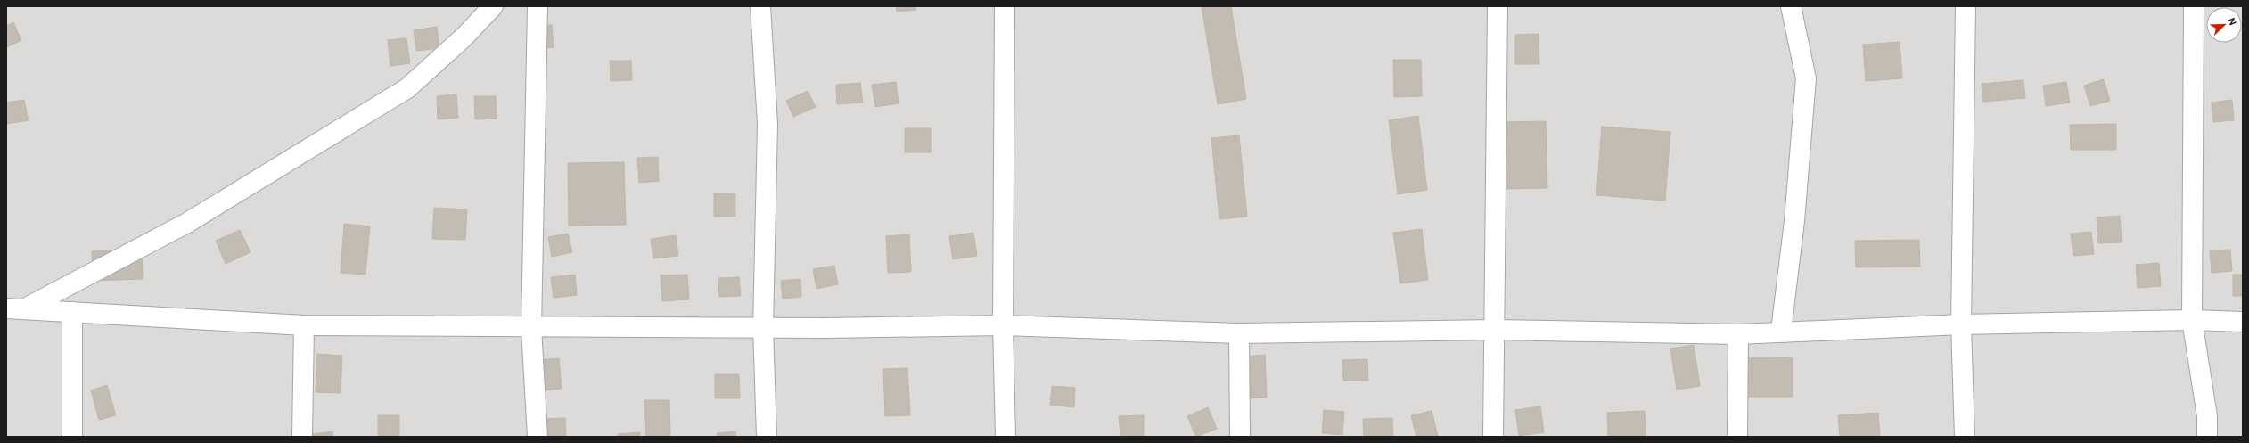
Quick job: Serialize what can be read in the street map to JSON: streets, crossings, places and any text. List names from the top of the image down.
{
  "north": "top right"
}
